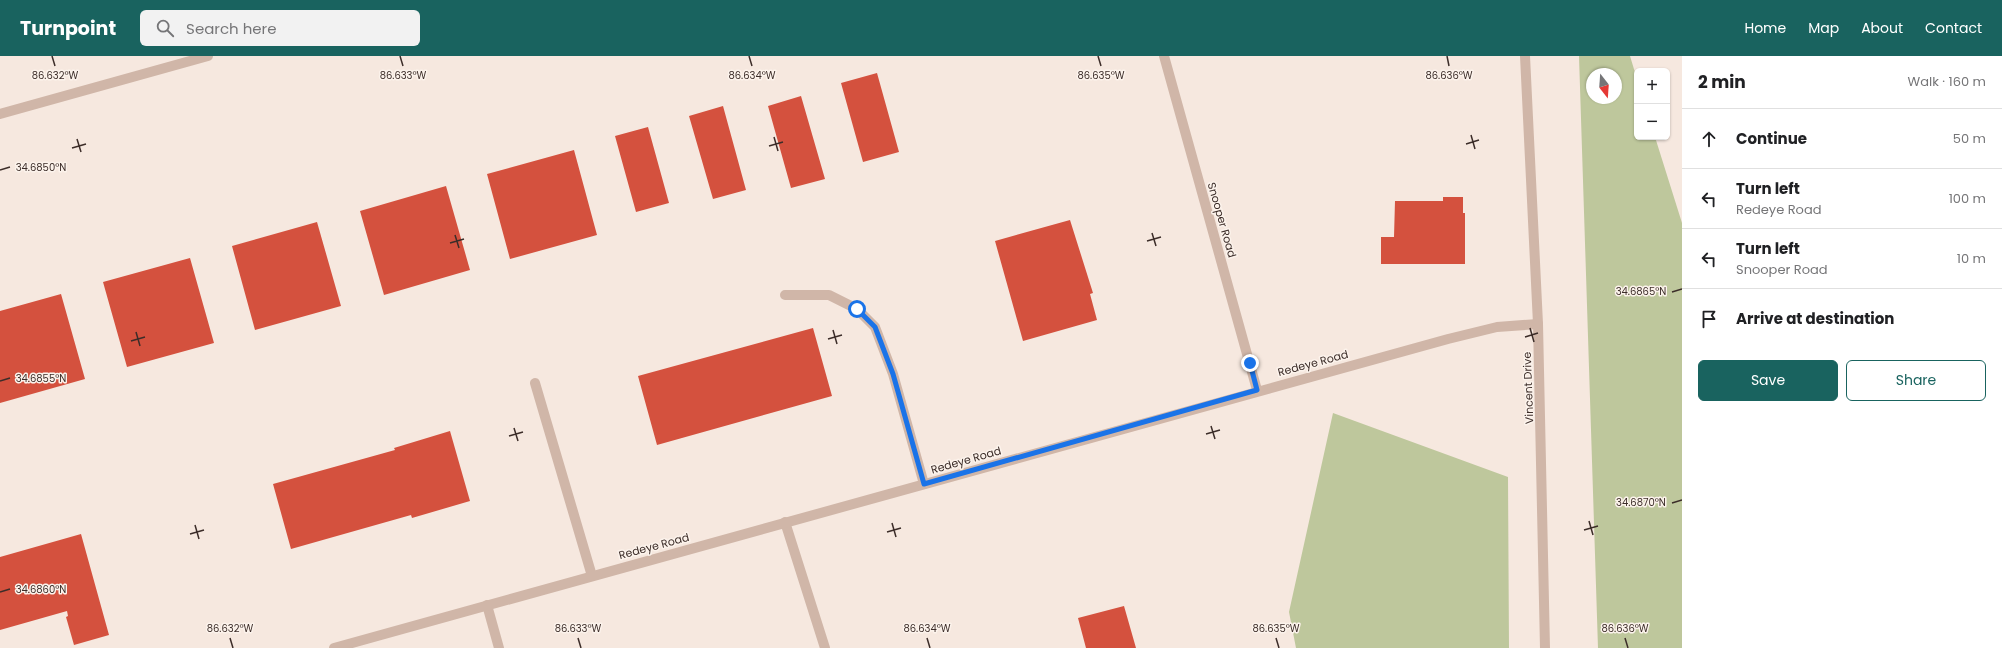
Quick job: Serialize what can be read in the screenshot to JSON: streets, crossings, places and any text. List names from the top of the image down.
{
  "streets": {
    "street": ["Snooper Road", "Redeye Road", "Vincent Drive"]
  },
  "crossings": [
    ["Snooper Road", "Redeye Road"],
    ["Redeye Road", "Vincent Drive"]
  ],
  "north": "bottom",
  "page": {
    "header": "Turnpoint",
    "search": "Search here",
    "nav": [
      "Home",
      "Map",
      "About",
      "Contact"
    ],
    "heading": ["2 min", "Walk · 160 m"],
    "map_buttons": ["+", "−"],
    "list": [
      ["Continue", "50 m"],
      ["Turn left", "Redeye Road", "100 m"],
      ["Turn left", "Snooper Road", "10 m"],
      "Arrive at destination"
    ],
    "buttons": ["Save", "Share"]
  },
  "coordinates": [
    "86.632°W",
    "86.633°W",
    "86.634°W",
    "86.635°W",
    "86.636°W",
    "34.6850°N",
    "34.6865°N",
    "34.6855°N",
    "34.6870°N",
    "34.6860°N"
  ]
}
